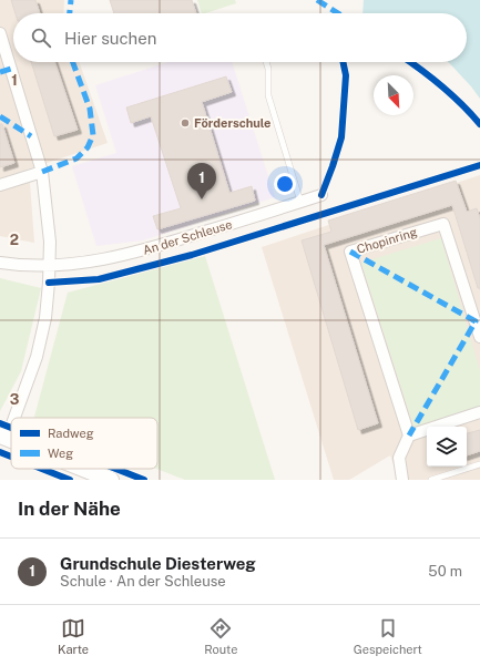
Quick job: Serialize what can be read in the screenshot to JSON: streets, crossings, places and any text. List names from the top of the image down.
{
  "streets": {
    "street": ["An der Schleuse", "Chopinring"]
  },
  "places": ["Förderschule"],
  "legend": ["Radweg", "Weg"],
  "north": "bottom right",
  "page": {
    "search": "Hier suchen",
    "pins": "1",
    "heading": "In der Nähe",
    "list": [
      {
        "mark": "1",
        "name": "Grundschule Diesterweg",
        "note": "Schule · An der Schleuse",
        "value": "50 m"
      }
    ],
    "nav": ["Karte", "Route", "Gespeichert"]
  },
  "grid": {
    "rows": ["1", "2", "3"]
  }
}
